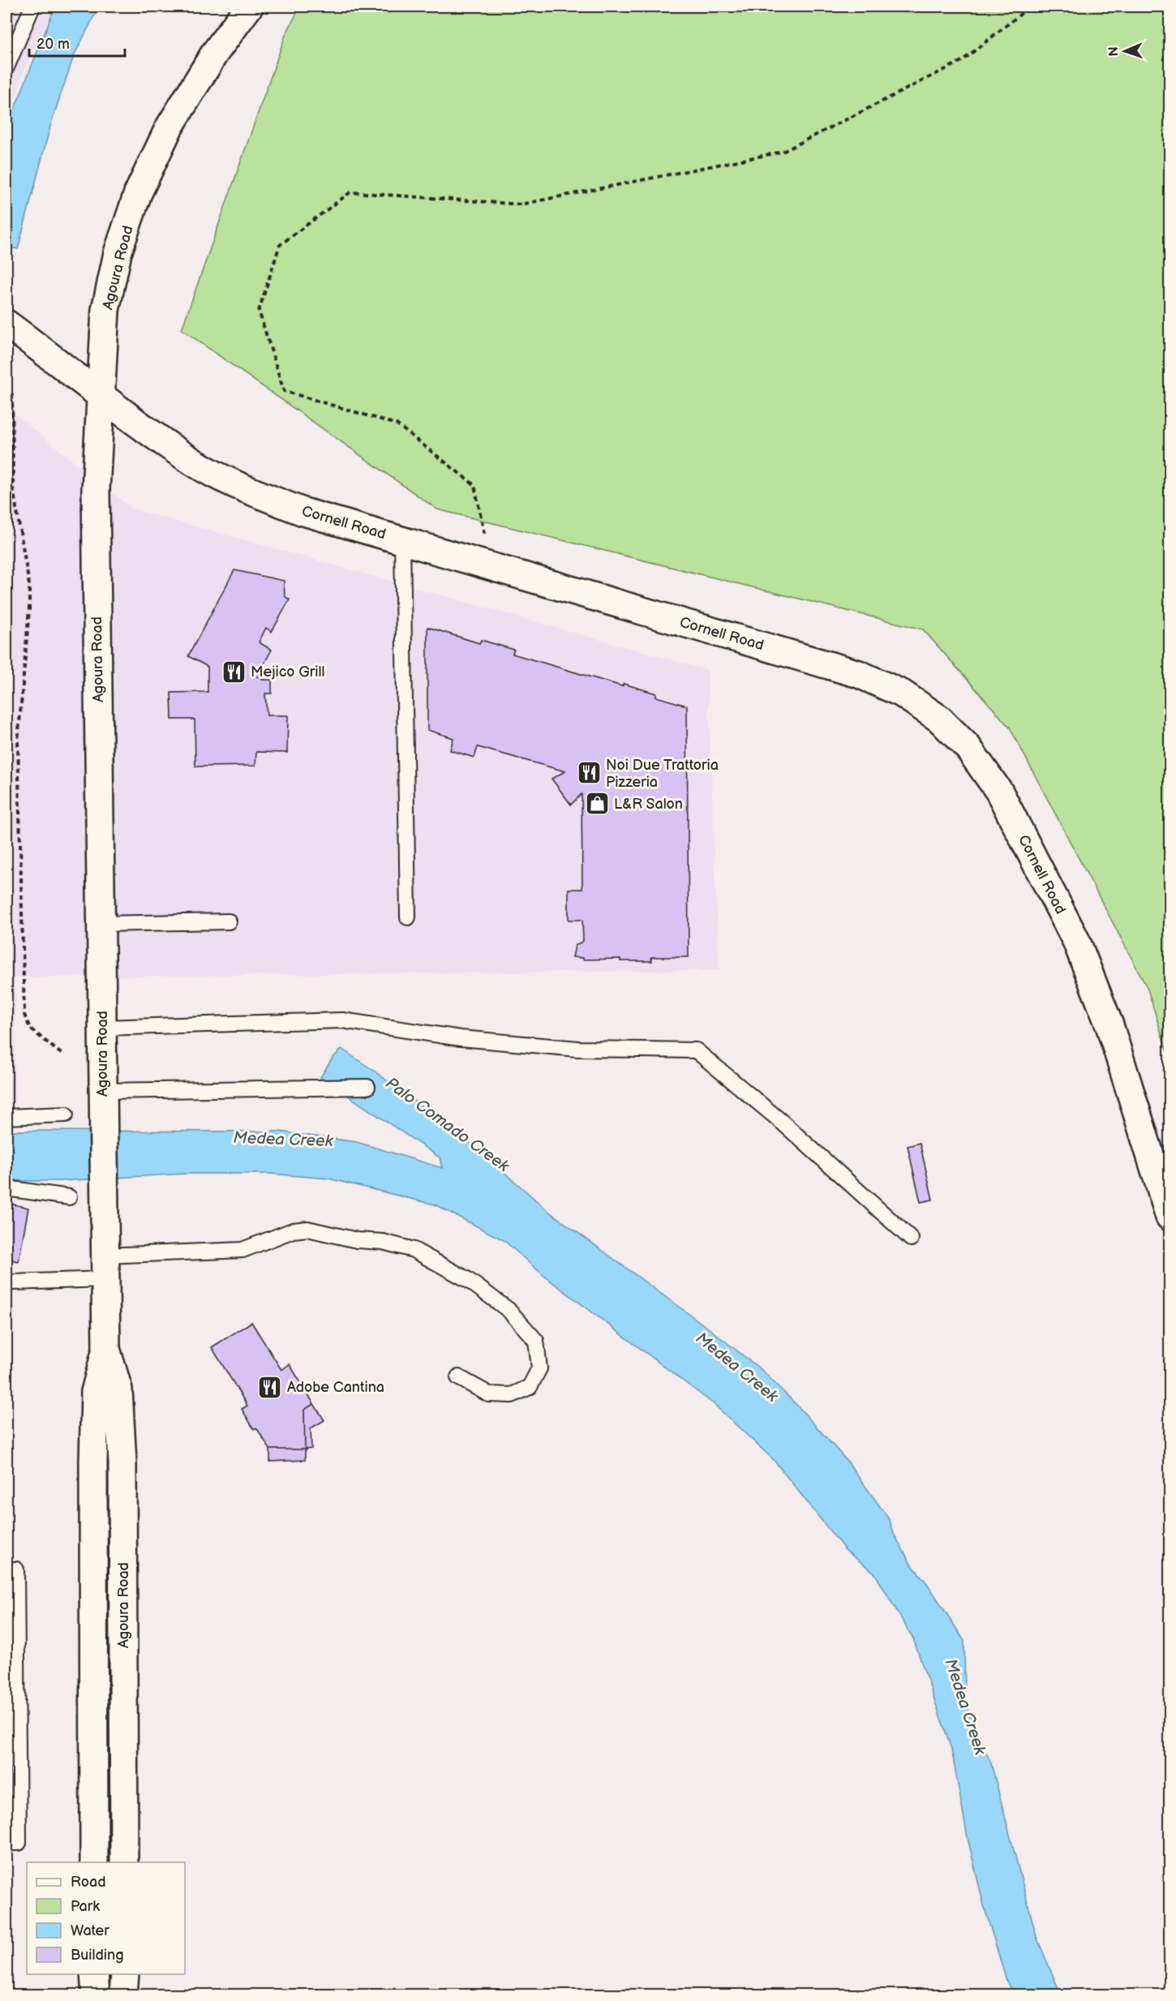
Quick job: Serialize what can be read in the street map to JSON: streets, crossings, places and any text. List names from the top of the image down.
{
  "streets": {
    "main road": ["Agoura Road", "Cornell Road"]
  },
  "crossings": [
    ["Agoura Road", "Cornell Road"]
  ],
  "water": ["Palo Comado Creek", "Medea Creek"],
  "places": {
    "restaurant": ["Mejico Grill", "Noi Due Trattoria Pizzeria", "Adobe Cantina"],
    "shop": ["L&R Salon"]
  },
  "legend": [
    "Road",
    "Park",
    "Water",
    "Building"
  ],
  "scale_bar": "20 m",
  "north": "left"
}
